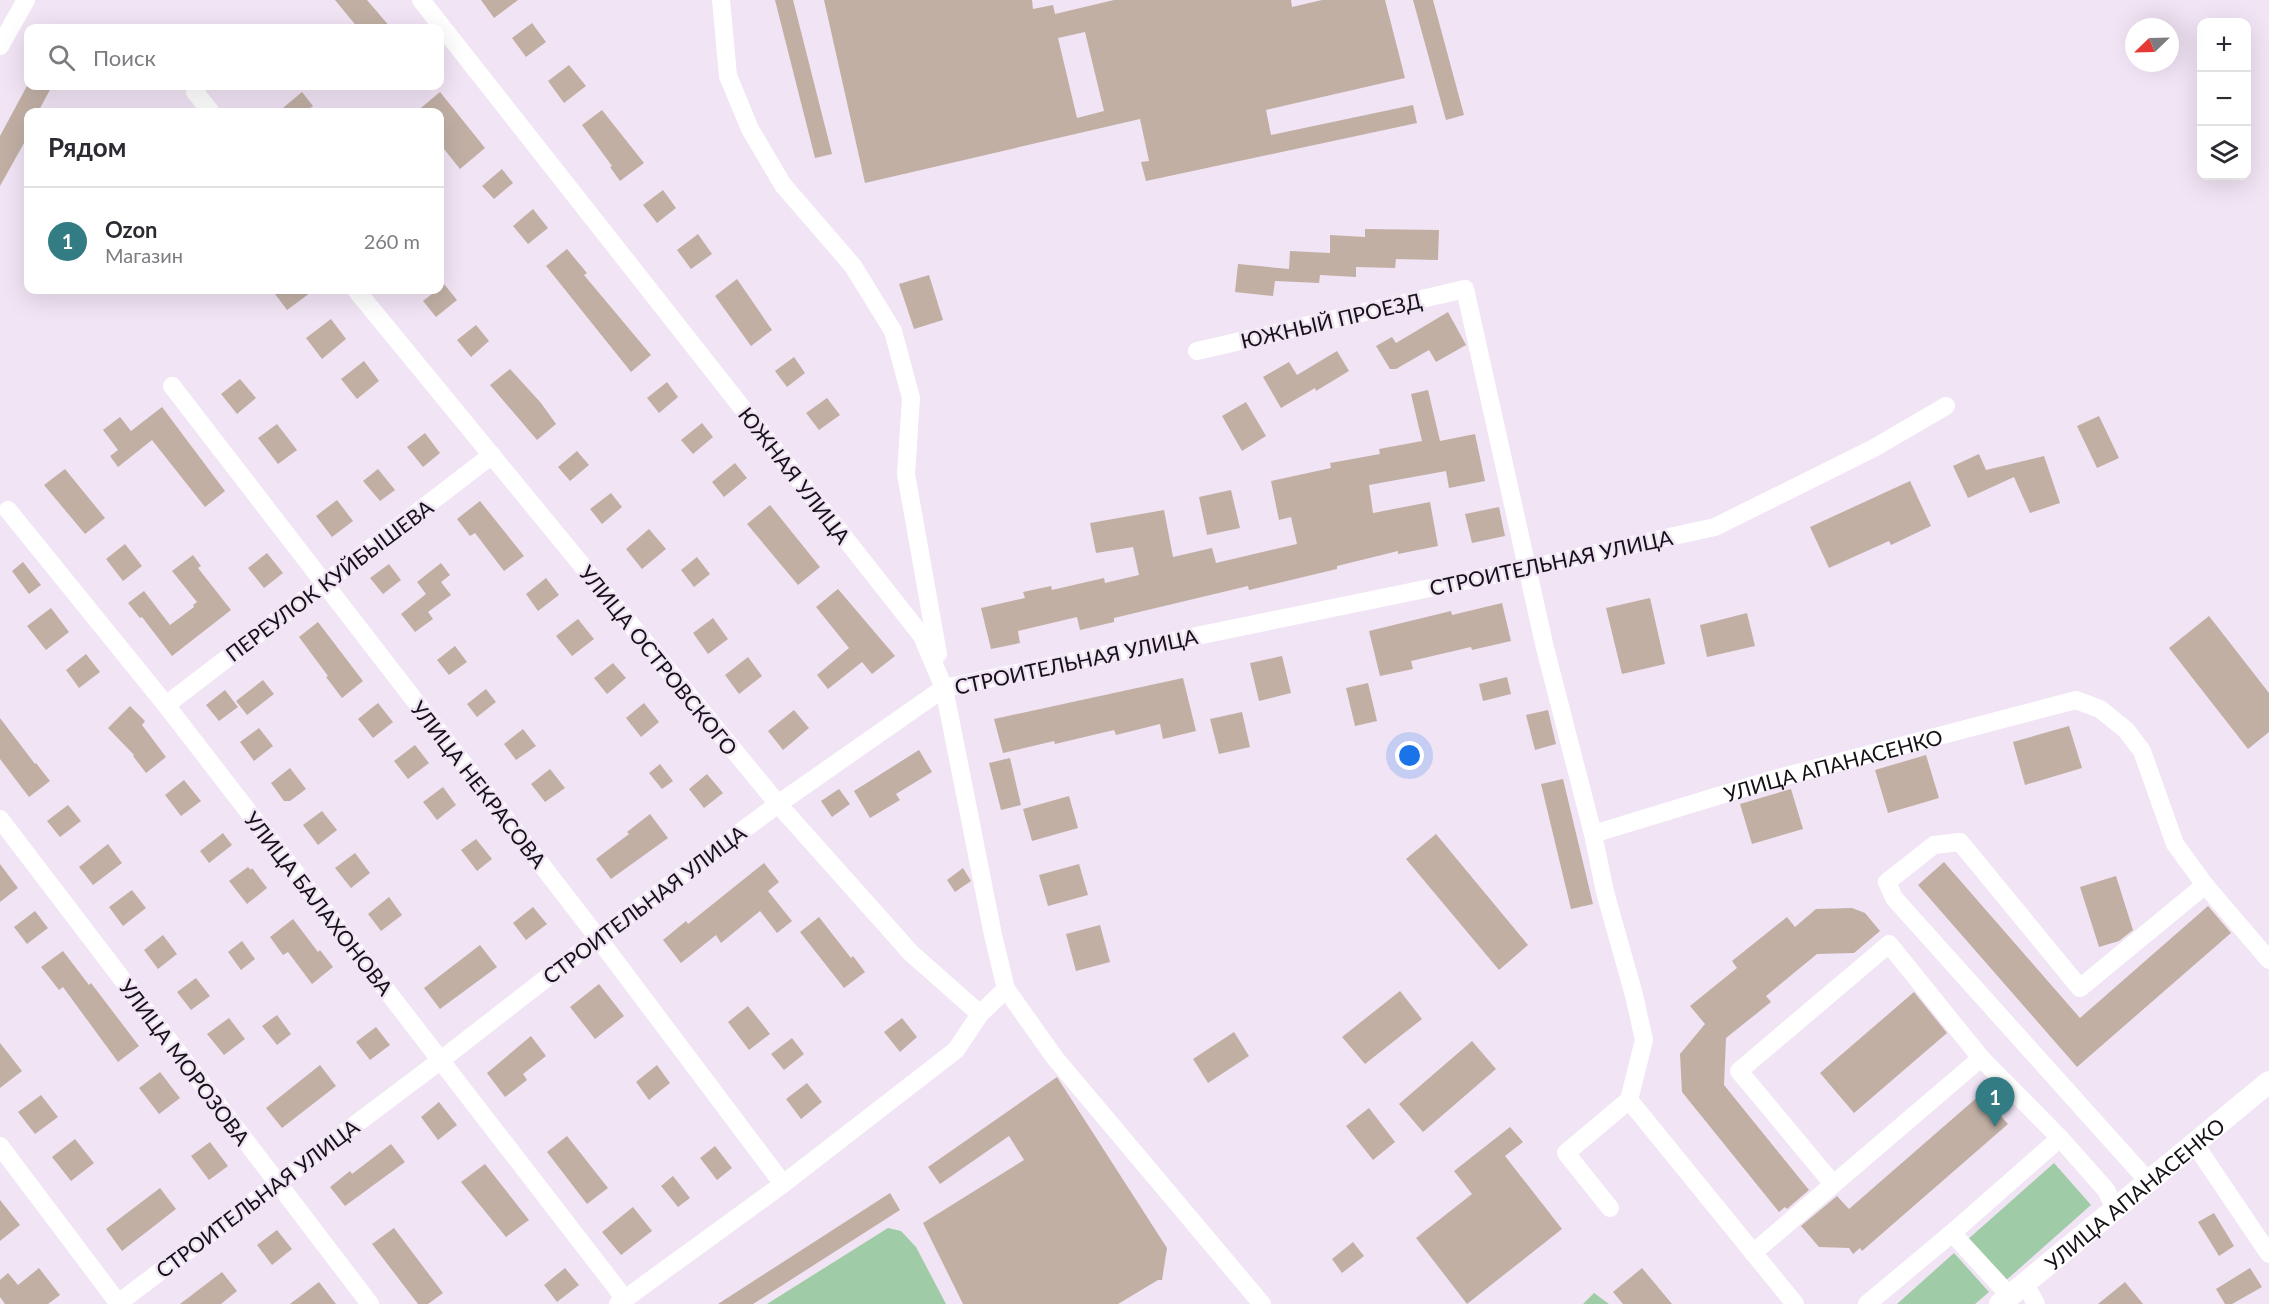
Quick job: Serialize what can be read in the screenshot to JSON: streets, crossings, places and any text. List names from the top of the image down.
{
  "streets": {
    "main road": ["УЛИЦА АПАНАСЕНКО"],
    "street": [
      "ЮЖНЫЙ ПРОЕЗД",
      "ЮЖНАЯ УЛИЦА",
      "СТРОИТЕЛЬНАЯ УЛИЦА",
      "ПЕРЕУЛОК КУЙБЫШЕВА",
      "УЛИЦА ОСТРОВСКОГО",
      "УЛИЦА НЕКРАСОВА",
      "УЛИЦА БАЛАХОНОВА",
      "УЛИЦА МОРОЗОВА"
    ]
  },
  "crossings": [
    ["ЮЖНЫЙ ПРОЕЗД", "СТРОИТЕЛЬНАЯ УЛИЦА"],
    ["ЮЖНАЯ УЛИЦА", "СТРОИТЕЛЬНАЯ УЛИЦА"],
    ["СТРОИТЕЛЬНАЯ УЛИЦА", "УЛИЦА ОСТРОВСКОГО"],
    ["СТРОИТЕЛЬНАЯ УЛИЦА", "УЛИЦА НЕКРАСОВА"],
    ["СТРОИТЕЛЬНАЯ УЛИЦА", "УЛИЦА БАЛАХОНОВА"],
    ["СТРОИТЕЛЬНАЯ УЛИЦА", "УЛИЦА МОРОЗОВА"],
    ["ПЕРЕУЛОК КУЙБЫШЕВА", "УЛИЦА ОСТРОВСКОГО"],
    ["ПЕРЕУЛОК КУЙБЫШЕВА", "УЛИЦА НЕКРАСОВА"],
    ["ПЕРЕУЛОК КУЙБЫШЕВА", "УЛИЦА БАЛАХОНОВА"]
  ],
  "north": "bottom left",
  "page": {
    "map_buttons": ["+", "−"],
    "search": "Поиск",
    "heading": "Рядом",
    "list": [
      {
        "mark": "1",
        "name": "Ozon",
        "note": "Магазин",
        "value": "260 m"
      }
    ],
    "pins": "1"
  }
}
